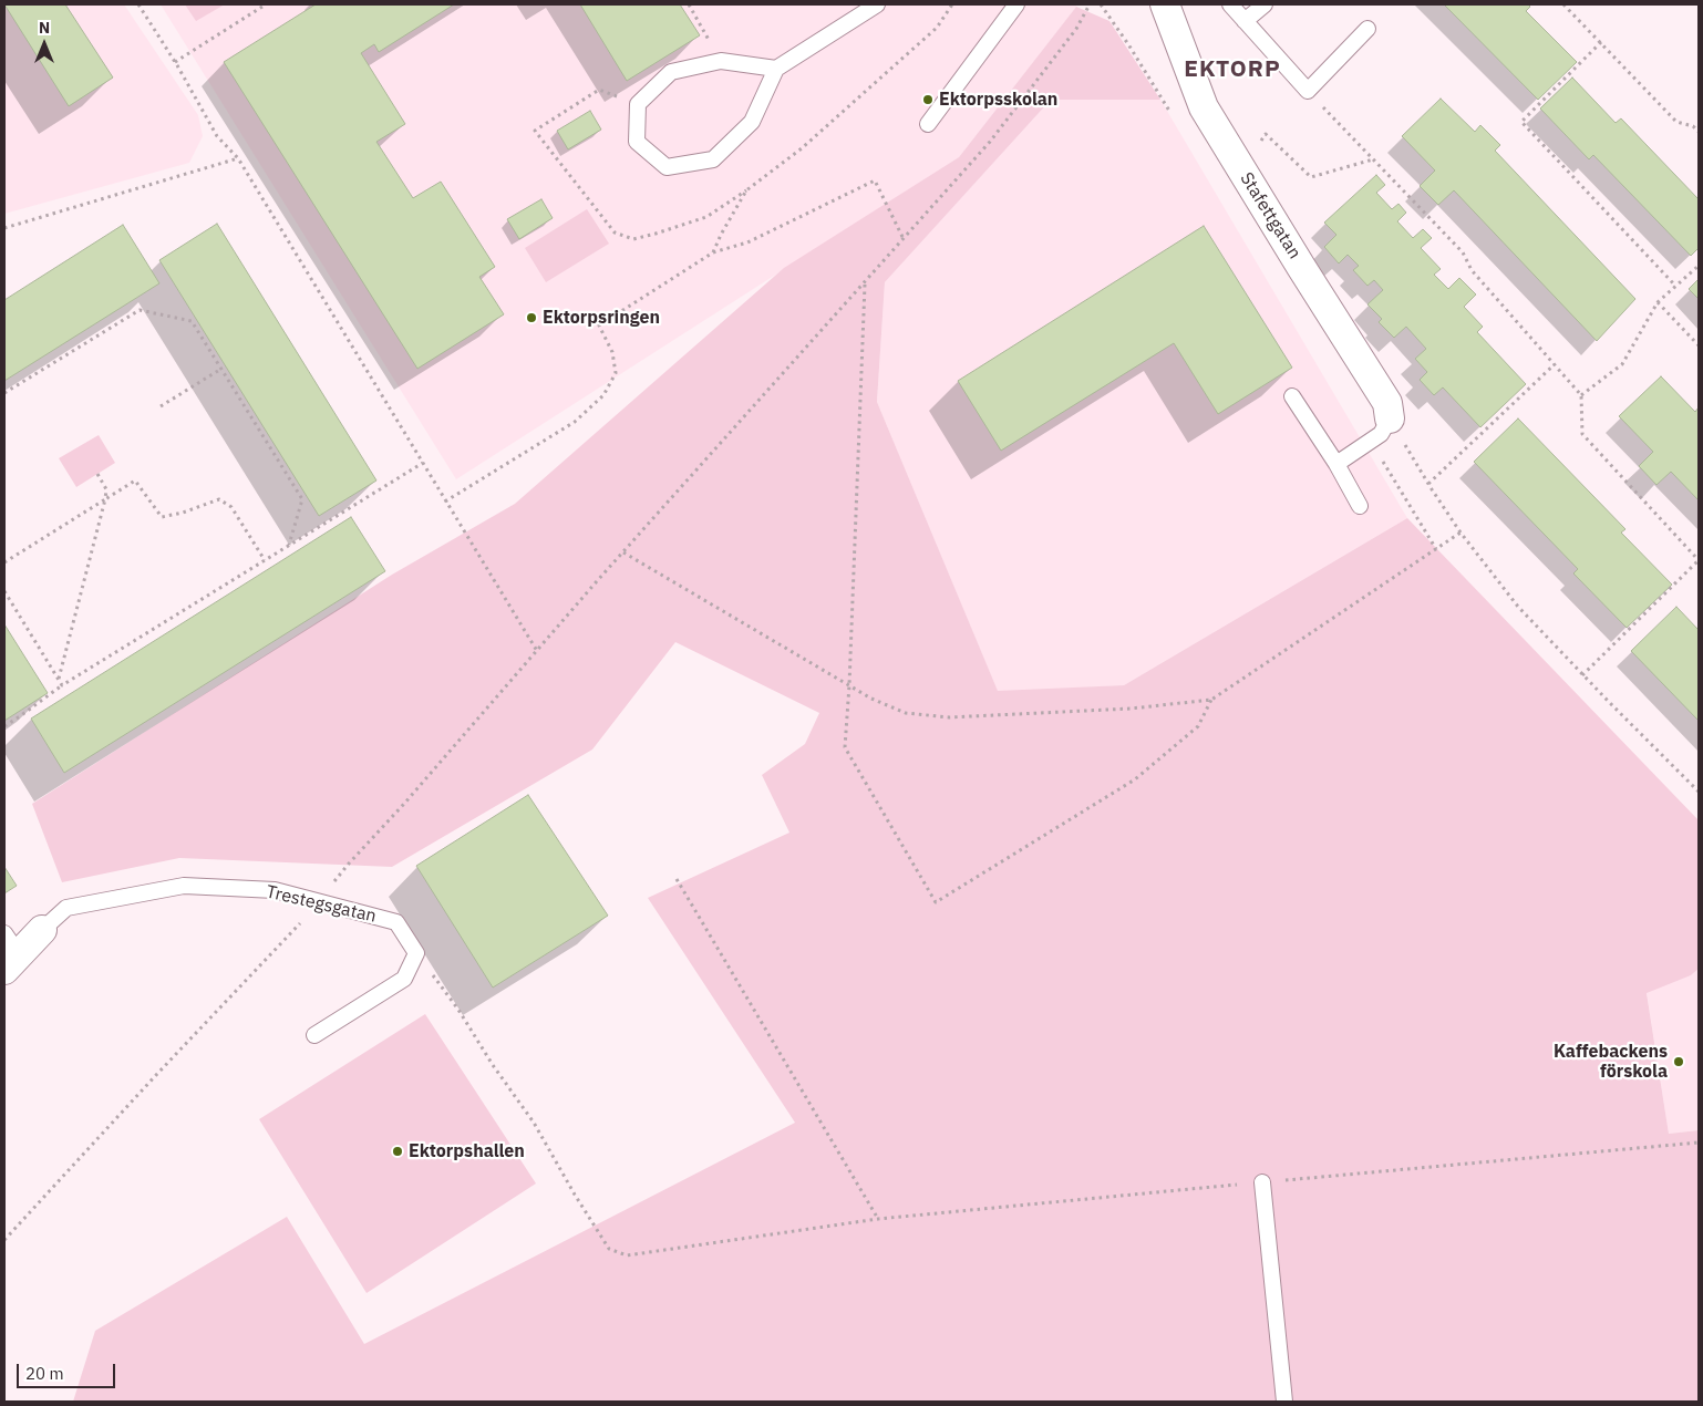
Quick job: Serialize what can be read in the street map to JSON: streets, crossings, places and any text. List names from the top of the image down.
{
  "streets": {
    "street": ["Stafettgatan", "Trestegsgatan"]
  },
  "districts": ["EKTORP"],
  "places": [
    "Ektorpsskolan",
    "Ektorpsringen",
    "Kaffebackens förskola",
    "Ektorpshallen"
  ],
  "scale_bar": "20 m",
  "north": "top"
}
